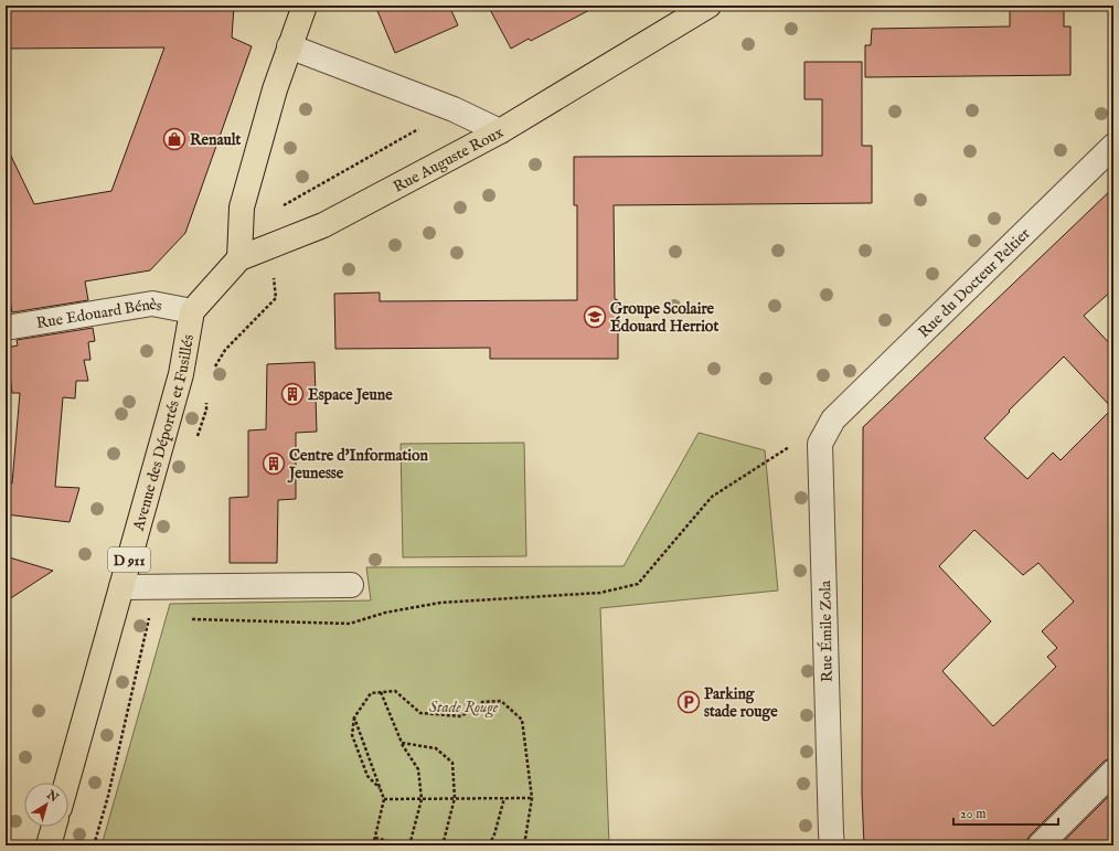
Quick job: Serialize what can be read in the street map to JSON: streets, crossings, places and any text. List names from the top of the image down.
{
  "streets": {
    "main road": ["Rue Auguste Roux", "Avenue des Déportés et Fusillés", "D 911"],
    "street": ["Rue du Docteur Peltier", "Rue Edouard Bénès", "Rue Émile Zola"]
  },
  "crossings": [
    ["Rue Auguste Roux", "Rue Edouard Bénès"],
    ["Rue Auguste Roux", "Avenue des Déportés et Fusillés"],
    ["Rue du Docteur Peltier", "Rue Émile Zola"],
    ["Rue Edouard Bénès", "Avenue des Déportés et Fusillés"]
  ],
  "parks": ["Stade Rouge"],
  "places": {
    "shop": ["Renault"],
    "school or university": ["Groupe Scolaire Édouard Herriot"],
    "building": ["Espace Jeune", "Centre d'Information Jeunesse"],
    "parking": ["Parking stade rouge"]
  },
  "scale_bar": "20 m",
  "north": "top right"
}
